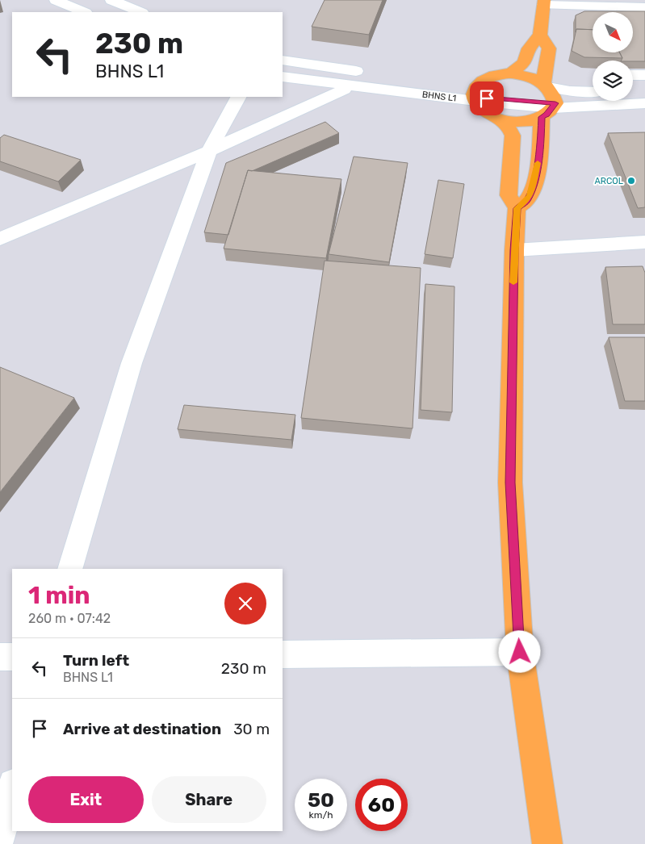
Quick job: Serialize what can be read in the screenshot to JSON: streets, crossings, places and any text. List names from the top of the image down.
{
  "streets": {
    "street": ["BHNS L1"]
  },
  "places": ["ARCOL"],
  "north": "bottom right",
  "page": {
    "turn": ["230 m", "BHNS L1"],
    "heading": ["1 min", "260 m · 07:42"],
    "list": [
      {
        "name": "Turn left",
        "note": "BHNS L1",
        "value": "230 m"
      },
      {
        "name": "Arrive at destination",
        "value": "30 m"
      }
    ],
    "buttons": ["Exit", "Share"],
    "speed": "50 km/h",
    "limit": "60"
  }
}
